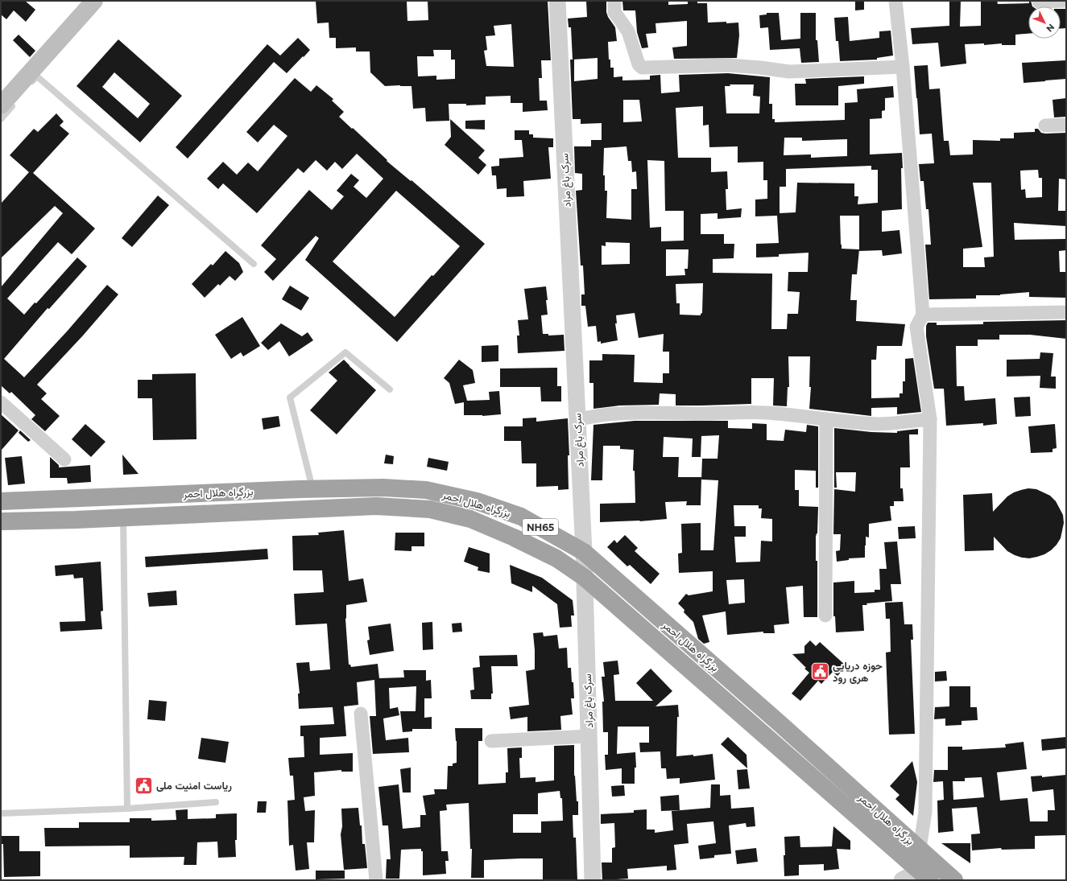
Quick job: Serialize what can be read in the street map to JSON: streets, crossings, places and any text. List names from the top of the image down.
{
  "streets": {
    "highway": ["بزرگراه هلال احمر", "NH65"],
    "street": ["سرک باغ مراد"]
  },
  "crossings": [
    ["سرک باغ مراد", "بزرگراه هلال احمر"]
  ],
  "places": {
    "public building": ["حوزه دریایی هری رود", "ریاست امنیت ملی"]
  },
  "north": "bottom right"
}
